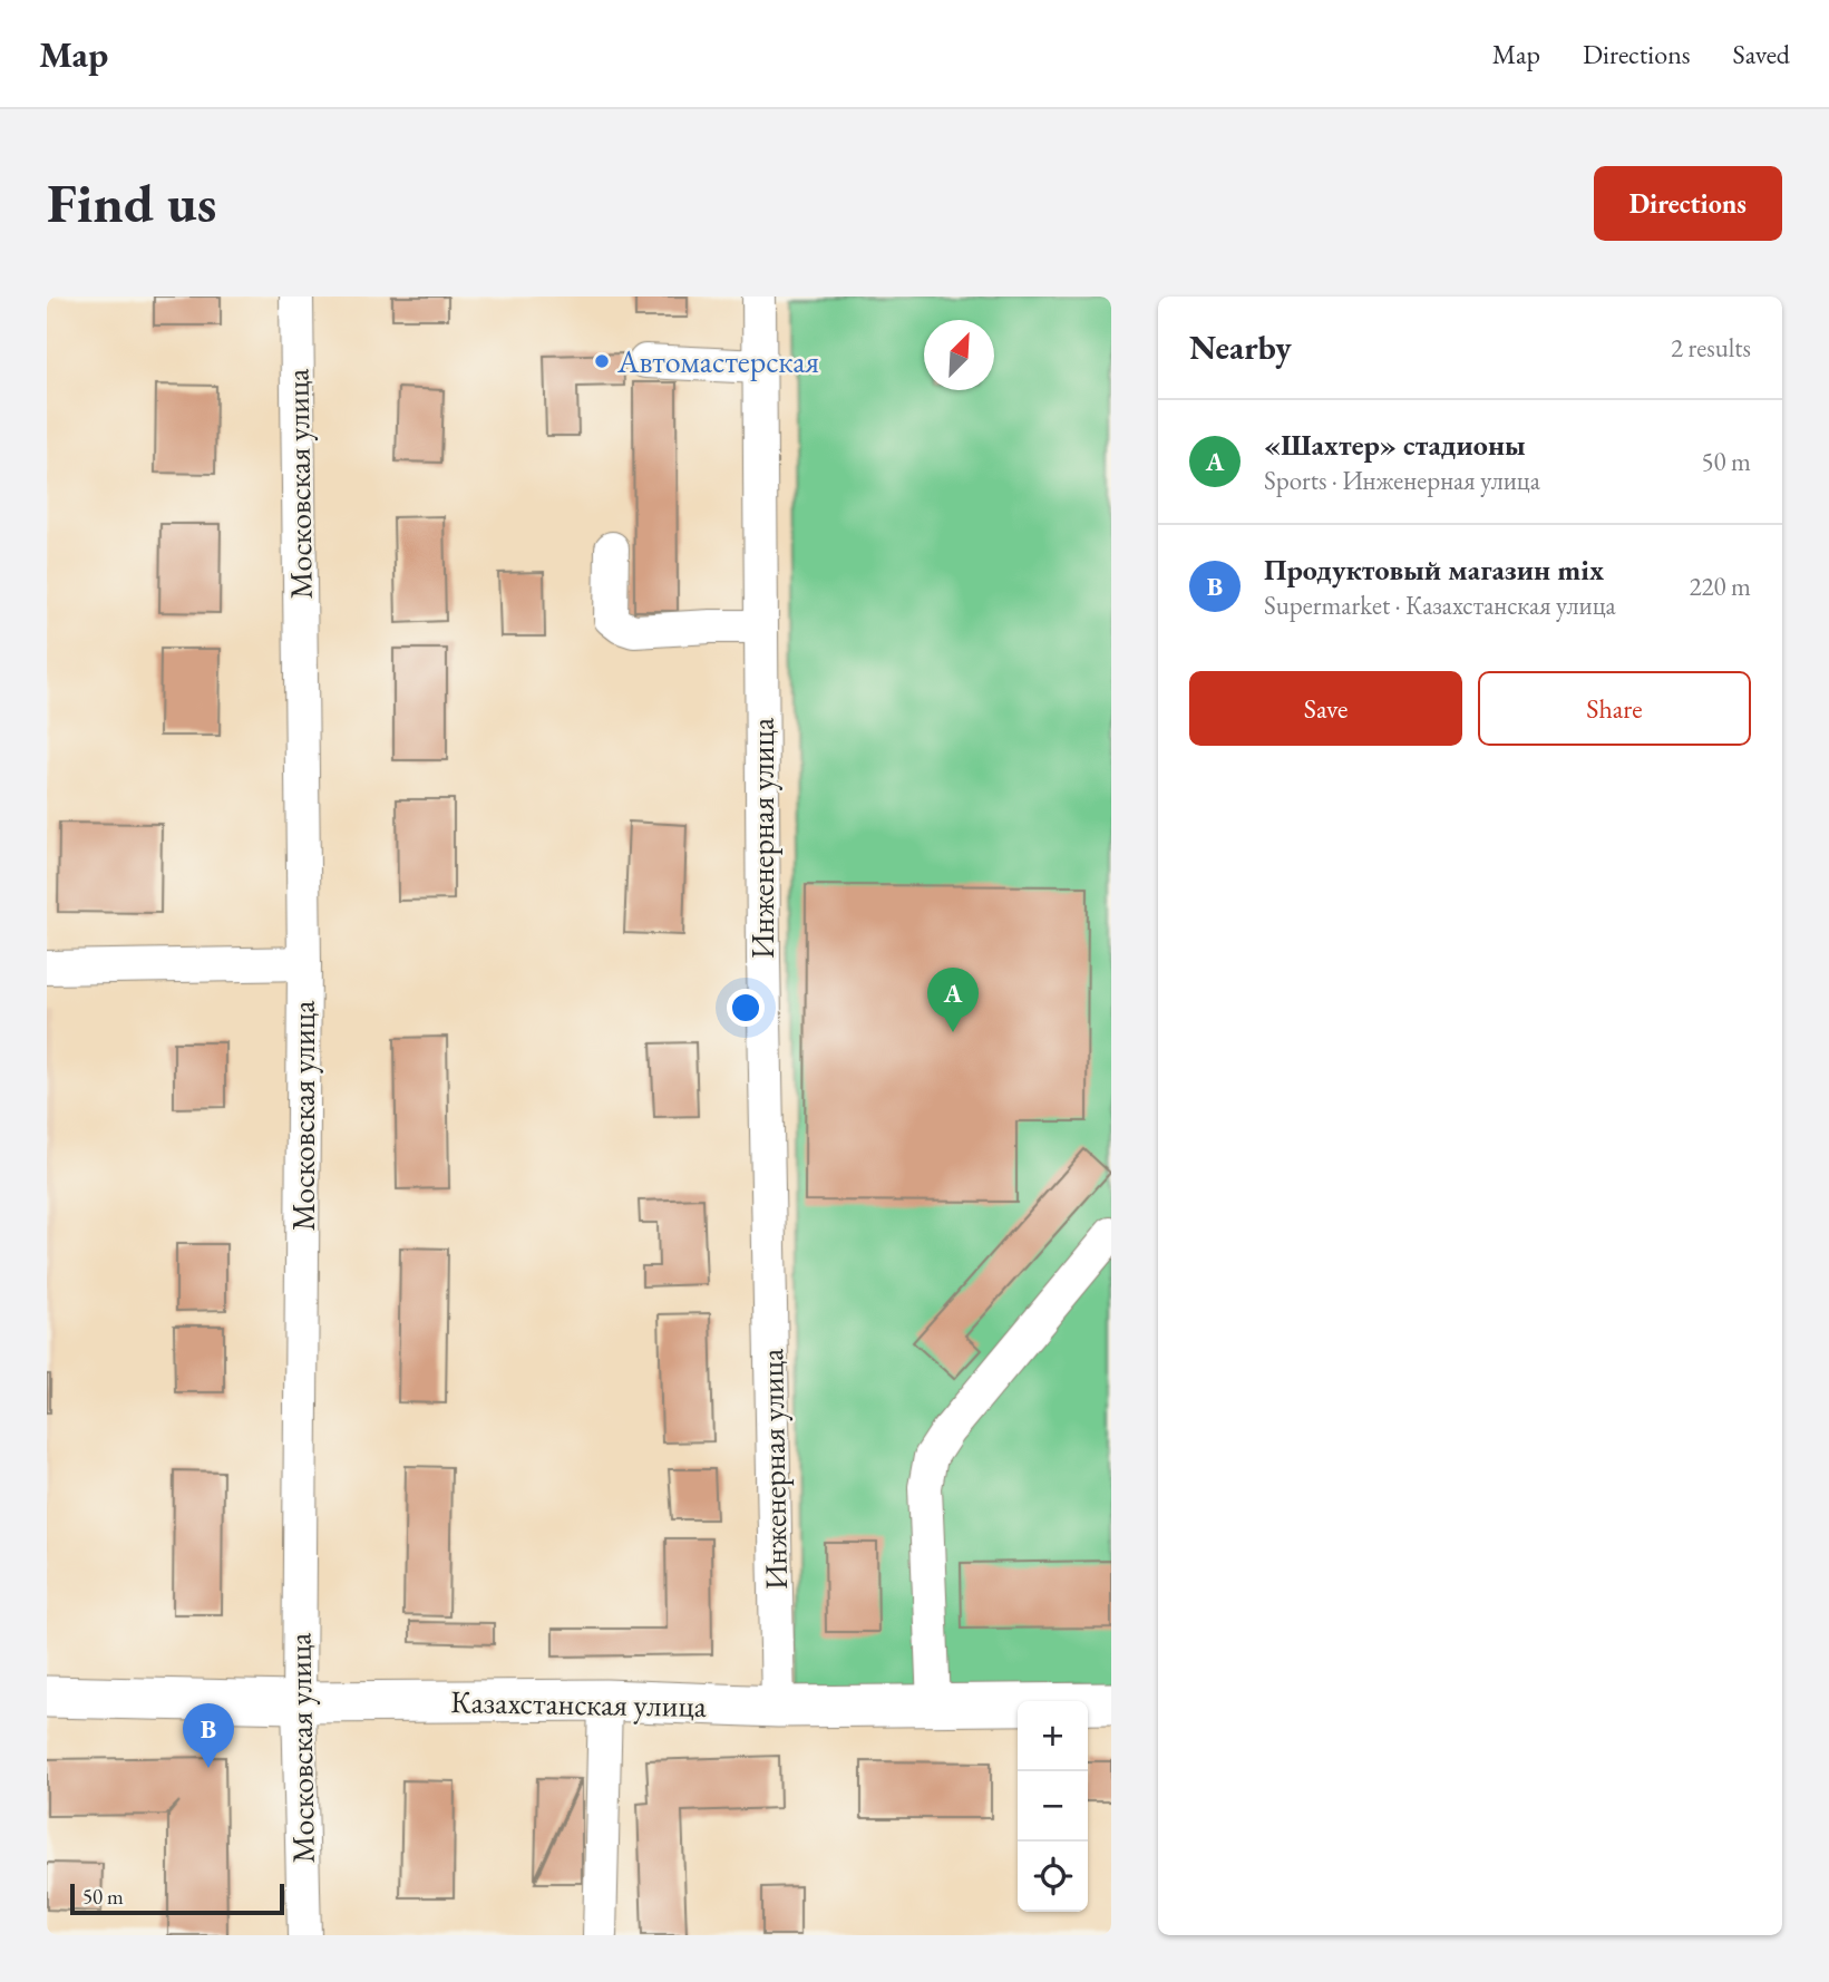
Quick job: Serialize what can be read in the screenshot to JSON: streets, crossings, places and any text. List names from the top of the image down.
{
  "streets": {
    "main road": ["Казахстанская улица"],
    "street": ["Московская улица", "Инженерная улица"]
  },
  "crossings": [
    ["Московская улица", "Казахстанская улица"],
    ["Инженерная улица", "Казахстанская улица"]
  ],
  "places": ["Автомастерская"],
  "scale_bar": "50 m",
  "north": "top right",
  "page": {
    "header": "Map",
    "nav": ["Map", "Directions", "Saved"],
    "buttons": [
      "Directions",
      ["Save", "Share"]
    ],
    "title": "Find us",
    "heading": ["Nearby", "2 results"],
    "list": [
      {
        "mark": "A",
        "name": "«Шахтер» стадионы",
        "note": "Sports · Инженерная улица",
        "value": "50 m"
      },
      {
        "mark": "B",
        "name": "Продуктовый магазин mix",
        "note": "Supermarket · Казахстанская улица",
        "value": "220 m"
      }
    ],
    "pins": ["A", "B"],
    "map_buttons": ["+", "−"],
    "scale": "50 m"
  }
}
